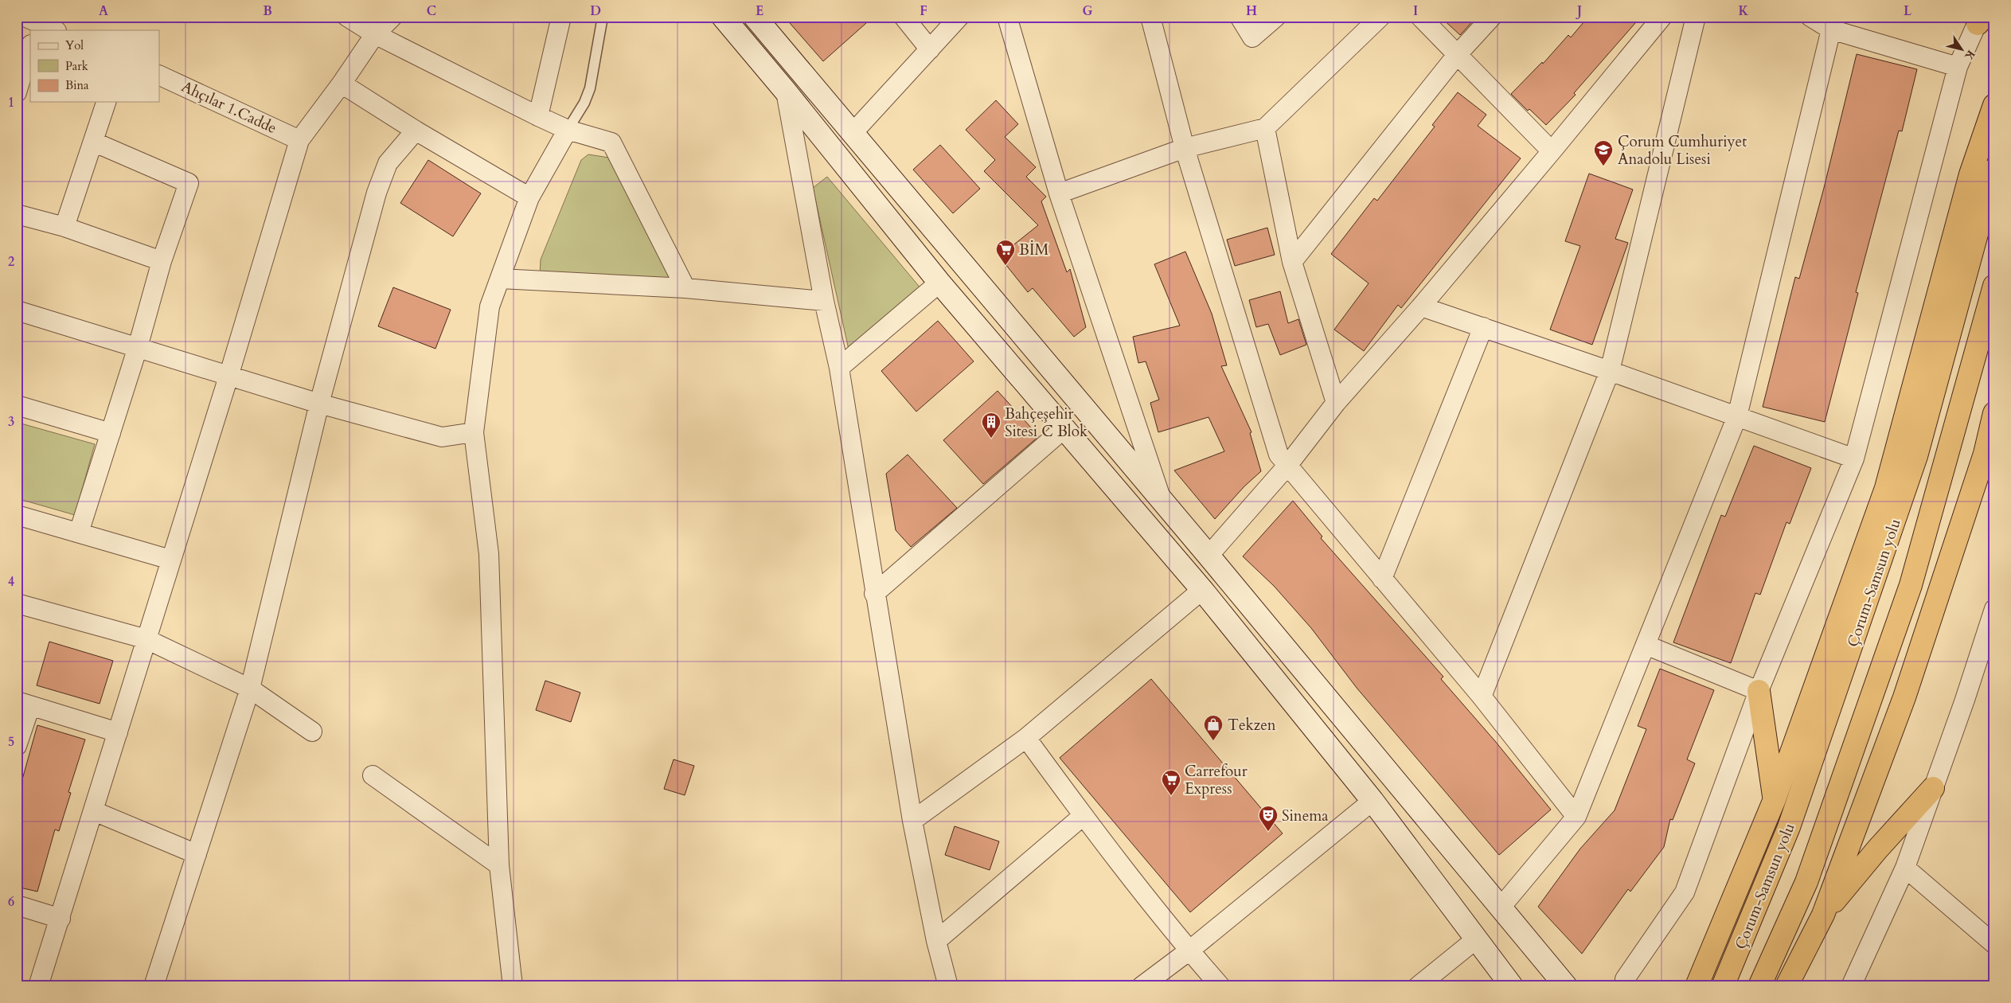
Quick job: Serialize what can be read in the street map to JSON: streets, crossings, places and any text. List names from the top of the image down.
{
  "streets": {
    "highway": ["Çorum-Samsun yolu"],
    "street": ["Ahçılar 1.Cadde"]
  },
  "places": {
    "school or university": ["Çorum Cumhuriyet Anadolu Lisesi"],
    "supermarket": ["BİM", "Carrefour Express"],
    "building": ["Bahçeşehir Sitesi C Blok"],
    "shop": ["Tekzen"],
    "theatre": ["Sinema"]
  },
  "legend": ["Yol", "Park", "Bina"],
  "north": "bottom right",
  "grid": {
    "columns": [
      "A",
      "B",
      "C",
      "D",
      "E",
      "F",
      "G",
      "H",
      "I",
      "J",
      "K",
      "L"
    ],
    "rows": [
      "1",
      "2",
      "3",
      "4",
      "5",
      "6"
    ]
  }
}
